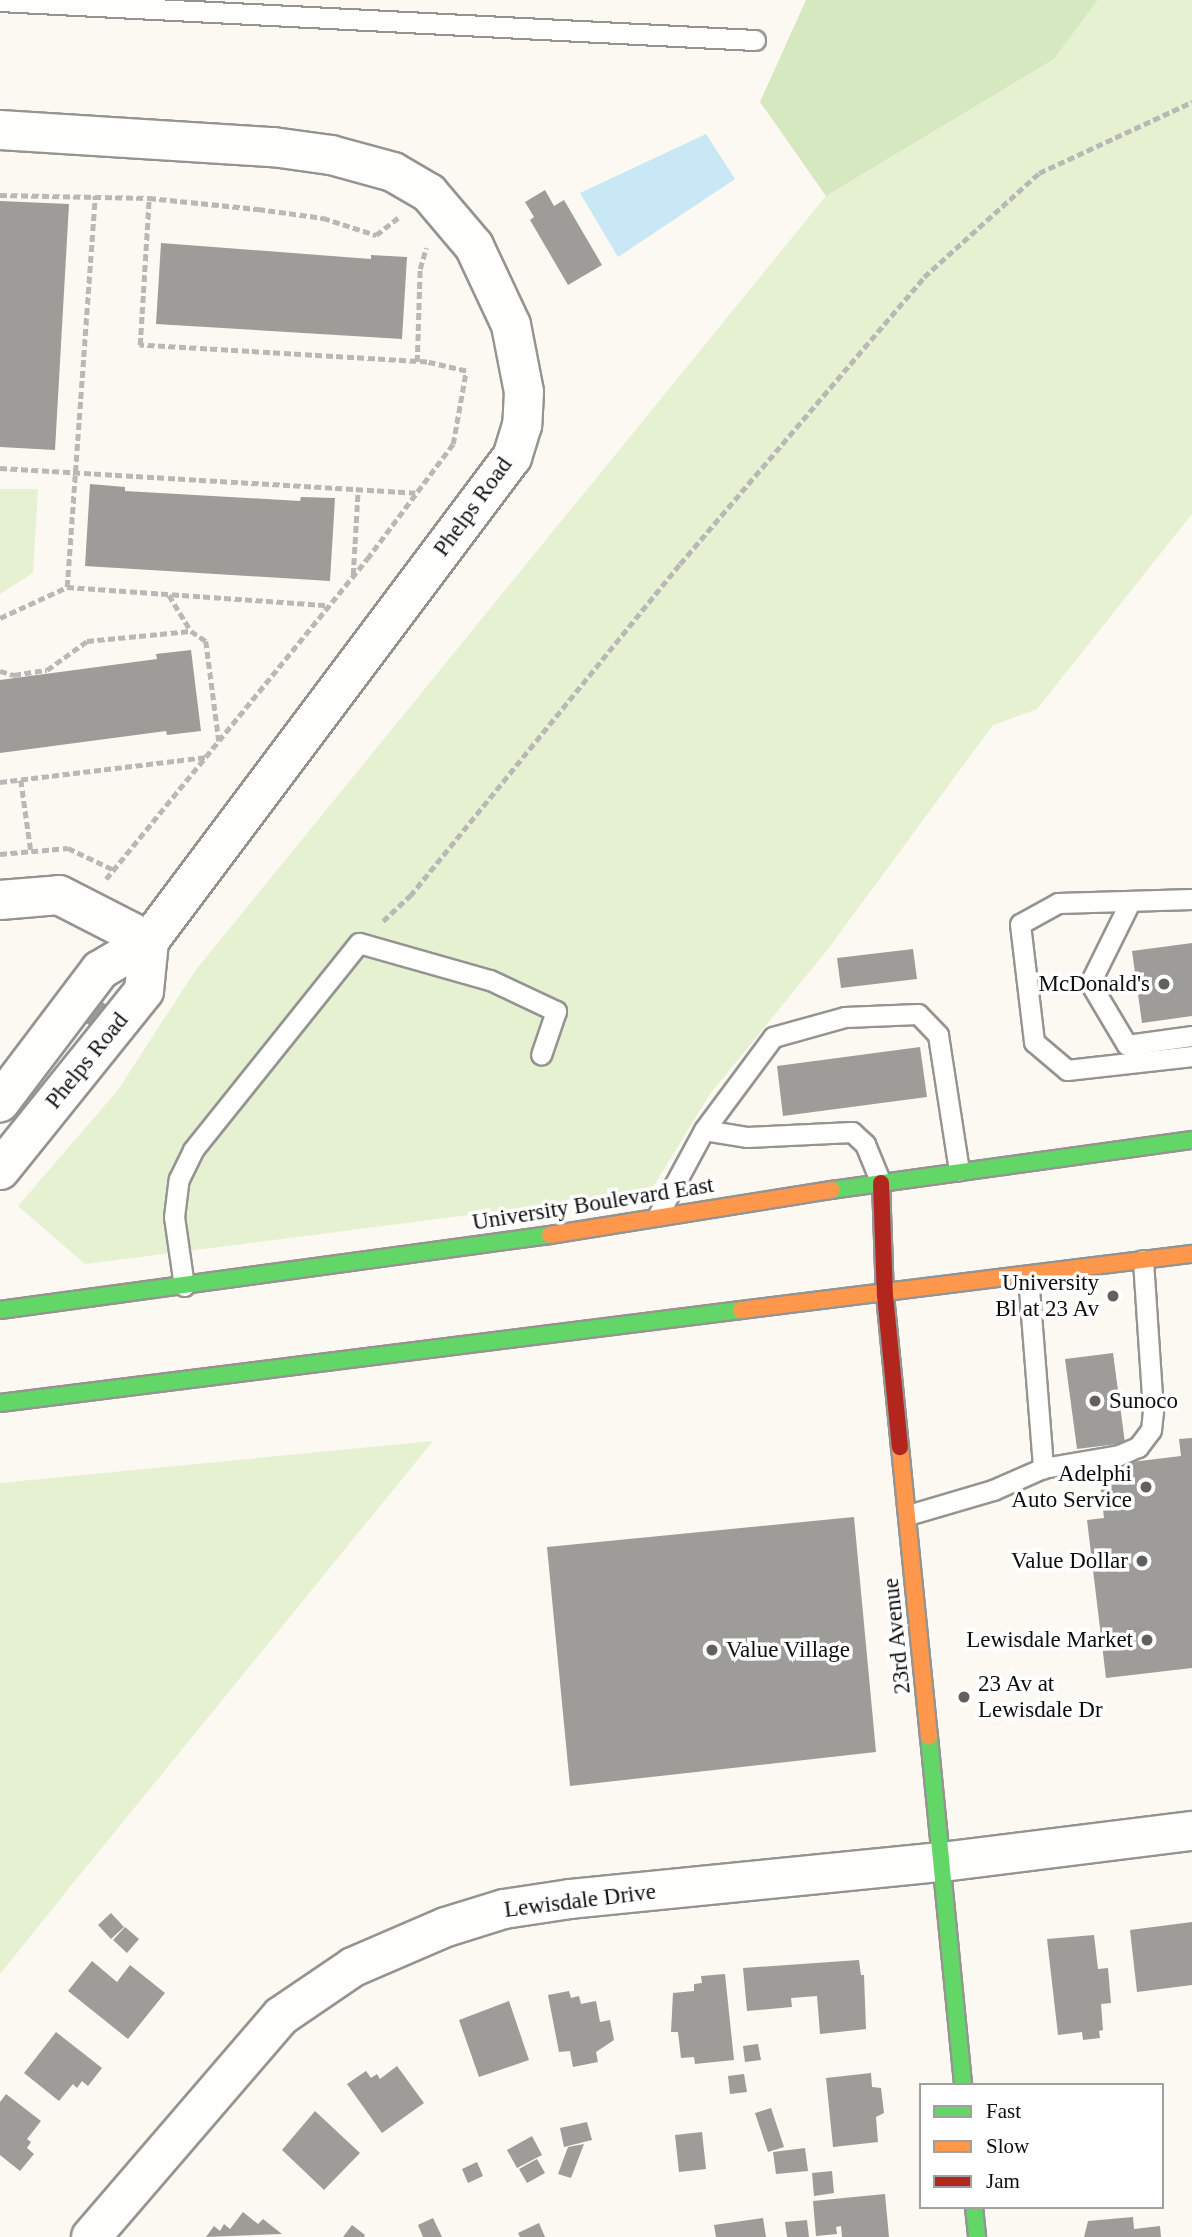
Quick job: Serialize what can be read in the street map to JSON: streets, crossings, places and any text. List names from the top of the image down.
{
  "streets": {
    "main road": ["University Boulevard East", "23rd Avenue"],
    "street": ["Phelps Road", "Lewisdale Drive"]
  },
  "crossings": [
    ["University Boulevard East", "23rd Avenue"],
    ["23rd Avenue", "Lewisdale Drive"]
  ],
  "places": [
    "McDonald's",
    "University Bl at 23 Av",
    "Sunoco",
    "Adelphi Auto Service",
    "Value Dollar",
    "Lewisdale Market",
    "Value Village",
    "23 Av at Lewisdale Dr"
  ],
  "legend": ["Fast", "Slow", "Jam"]
}
